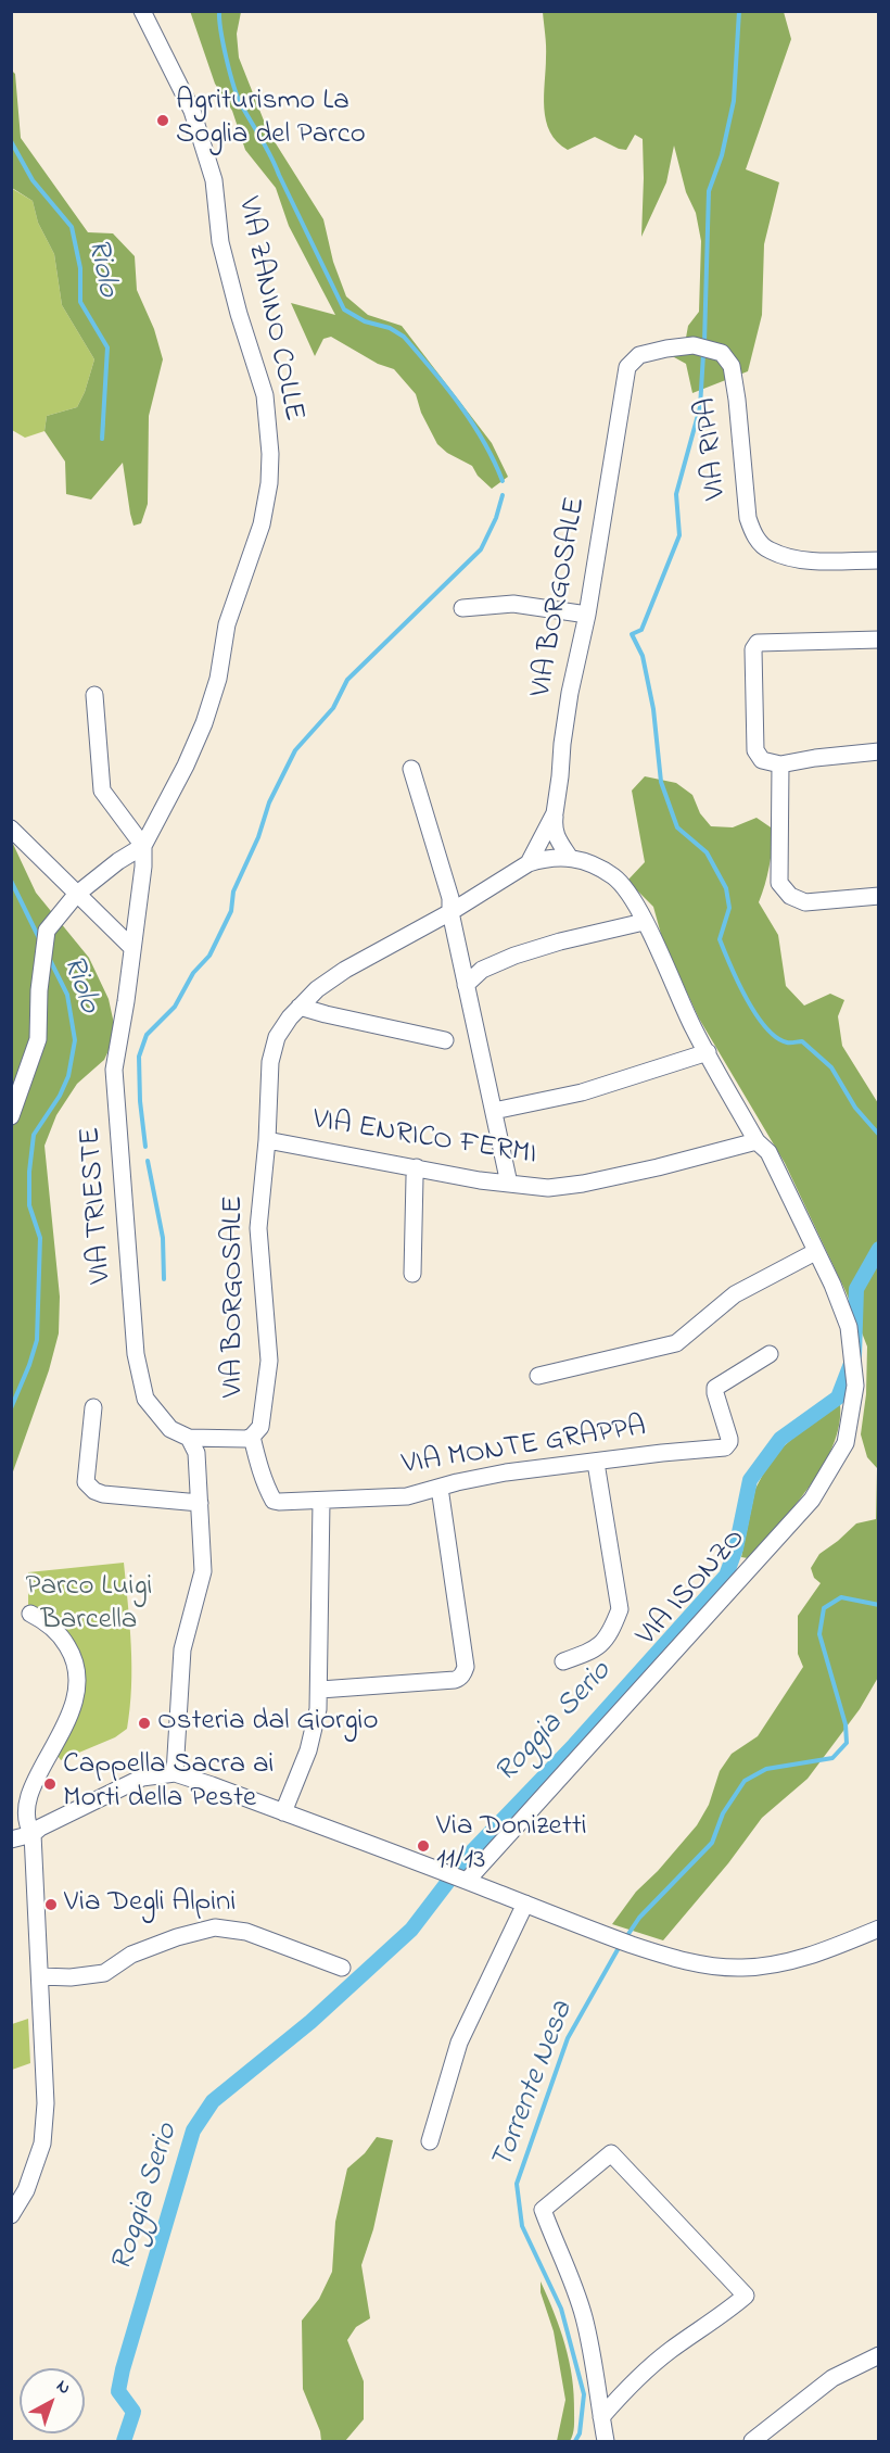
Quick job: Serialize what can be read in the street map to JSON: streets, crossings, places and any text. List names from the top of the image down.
{
  "streets": {
    "street": [
      "VIA ZANINO COLLE",
      "VIA RIPA",
      "VIA BORGOSALE",
      "VIA ENRICO FERMI",
      "VIA TRIESTE",
      "VIA MONTE GRAPPA",
      "VIA ISONZO"
    ]
  },
  "crossings": [
    ["VIA ZANINO COLLE", "VIA TRIESTE"],
    ["VIA RIPA", "VIA BORGOSALE"],
    ["VIA BORGOSALE", "VIA ENRICO FERMI"],
    ["VIA BORGOSALE", "VIA TRIESTE"],
    ["VIA BORGOSALE", "VIA MONTE GRAPPA"]
  ],
  "water": ["Riolo", "Roggia Serio", "Torrente Nesa"],
  "parks": ["Parco Luigi Barcella"],
  "places": [
    "Agriturismo La Soglia del Parco",
    "Osteria dal Giorgio",
    "Cappella Sacra ai Morti della Peste",
    "Via Donizetti 11/13",
    "Via Degli Alpini"
  ],
  "north": "top right"
}
